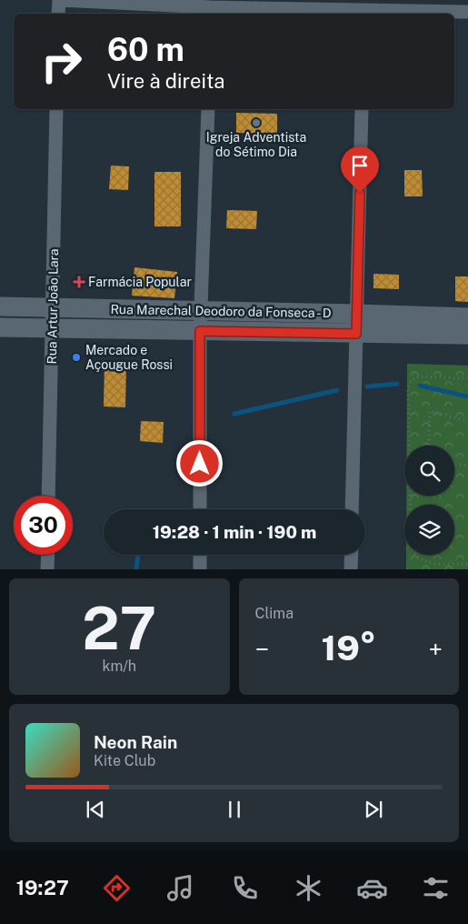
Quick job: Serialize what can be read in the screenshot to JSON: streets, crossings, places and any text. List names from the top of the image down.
{
  "streets": {
    "street": ["Rua Artur João Lara", "Rua Marechal Deodoro da Fonseca - D"]
  },
  "crossings": [
    ["Rua Artur João Lara", "Rua Marechal Deodoro da Fonseca - D"]
  ],
  "places": {
    "other": ["Igreja Adventista do Sétimo Dia", "Mercado e Açougue Rossi"],
    "health": ["Farmácia Popular"]
  },
  "page": {
    "turn": ["60 m", "Vire à direita"],
    "limit": "30",
    "trip": "19:28 · 1 min · 190 m",
    "tile": [
      ["27", "km/h"],
      "Clima"
    ],
    "heat": ["−", "19°", "+"],
    "song": ["Neon Rain", "Kite Club"],
    "tabs": "19:27"
  }
}
